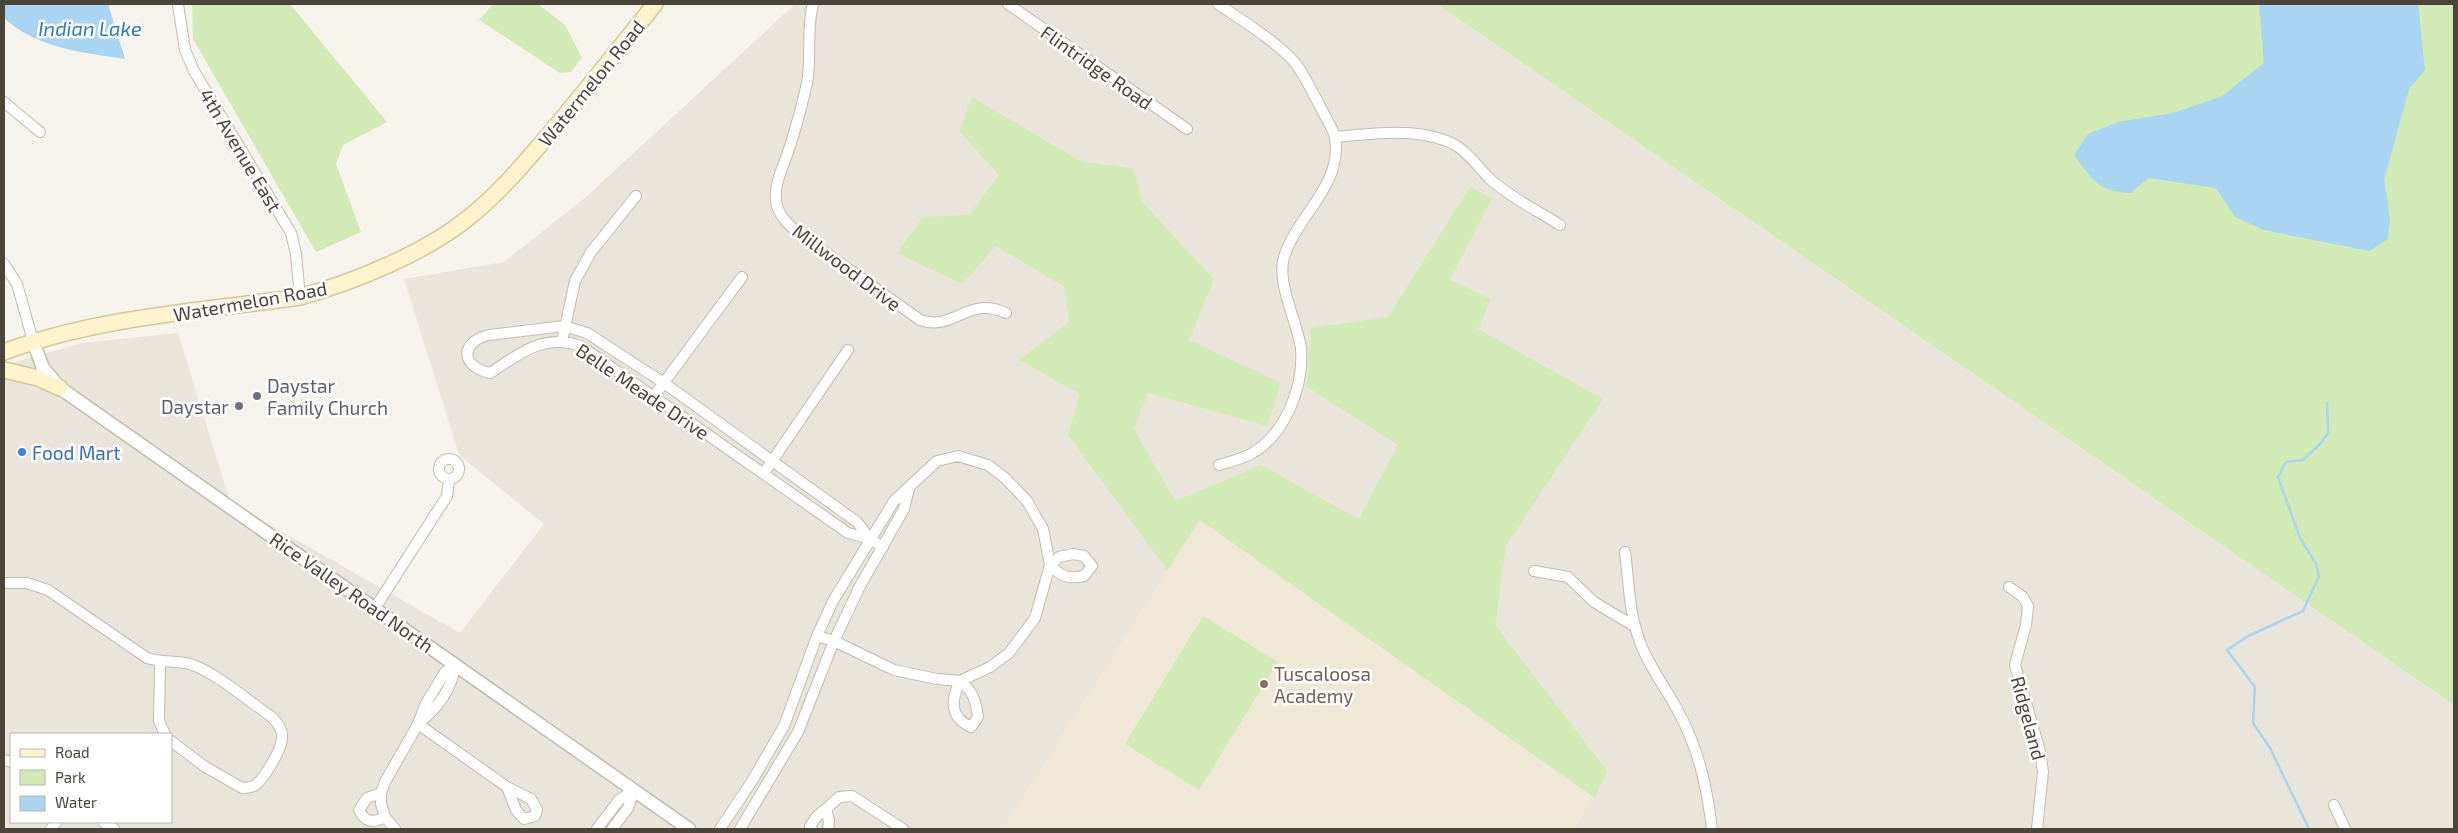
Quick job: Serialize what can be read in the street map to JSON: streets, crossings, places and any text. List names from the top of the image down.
{
  "streets": {
    "main road": ["Watermelon Road"],
    "street": [
      "Flintridge Road",
      "4th Avenue East",
      "Millwood Drive",
      "Belle Meade Drive",
      "Rice Valley Road North",
      "Ridgeland"
    ]
  },
  "crossings": [
    ["Watermelon Road", "4th Avenue East"],
    ["Watermelon Road", "Rice Valley Road North"]
  ],
  "water": ["Indian Lake"],
  "places": [
    "Daystar Family Church",
    "Daystar",
    "Food Mart",
    "Tuscaloosa Academy"
  ],
  "legend": ["Road", "Park", "Water"]
}
